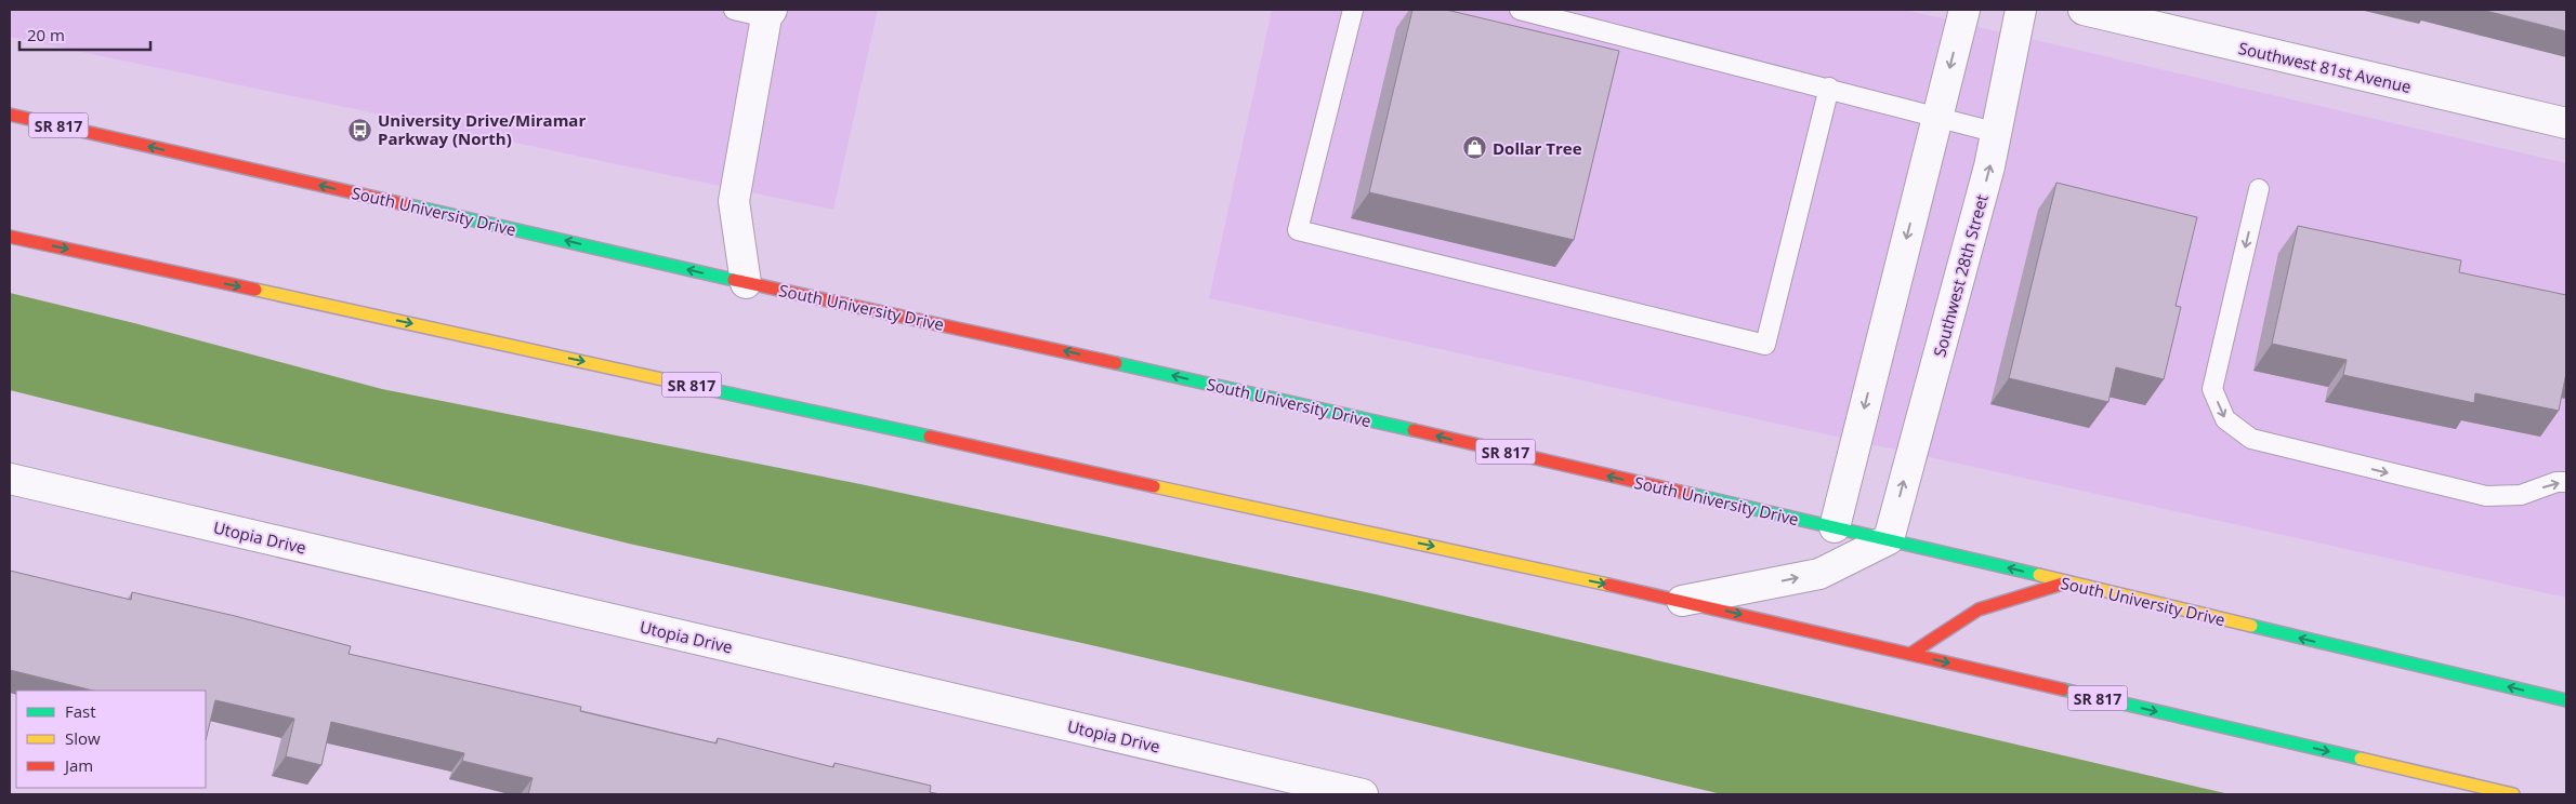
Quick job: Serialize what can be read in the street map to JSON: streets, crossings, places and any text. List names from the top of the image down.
{
  "streets": {
    "main road": ["SR 817", "South University Drive"],
    "street": ["Southwest 81st Avenue", "Southwest 28th Street", "Utopia Drive"]
  },
  "crossings": [
    ["South University Drive", "Southwest 28th Street"]
  ],
  "places": {
    "bus stop": ["University Drive/Miramar Parkway (North)"],
    "shop": ["Dollar Tree"]
  },
  "legend": ["Fast", "Slow", "Jam"],
  "scale_bar": "20 m"
}
